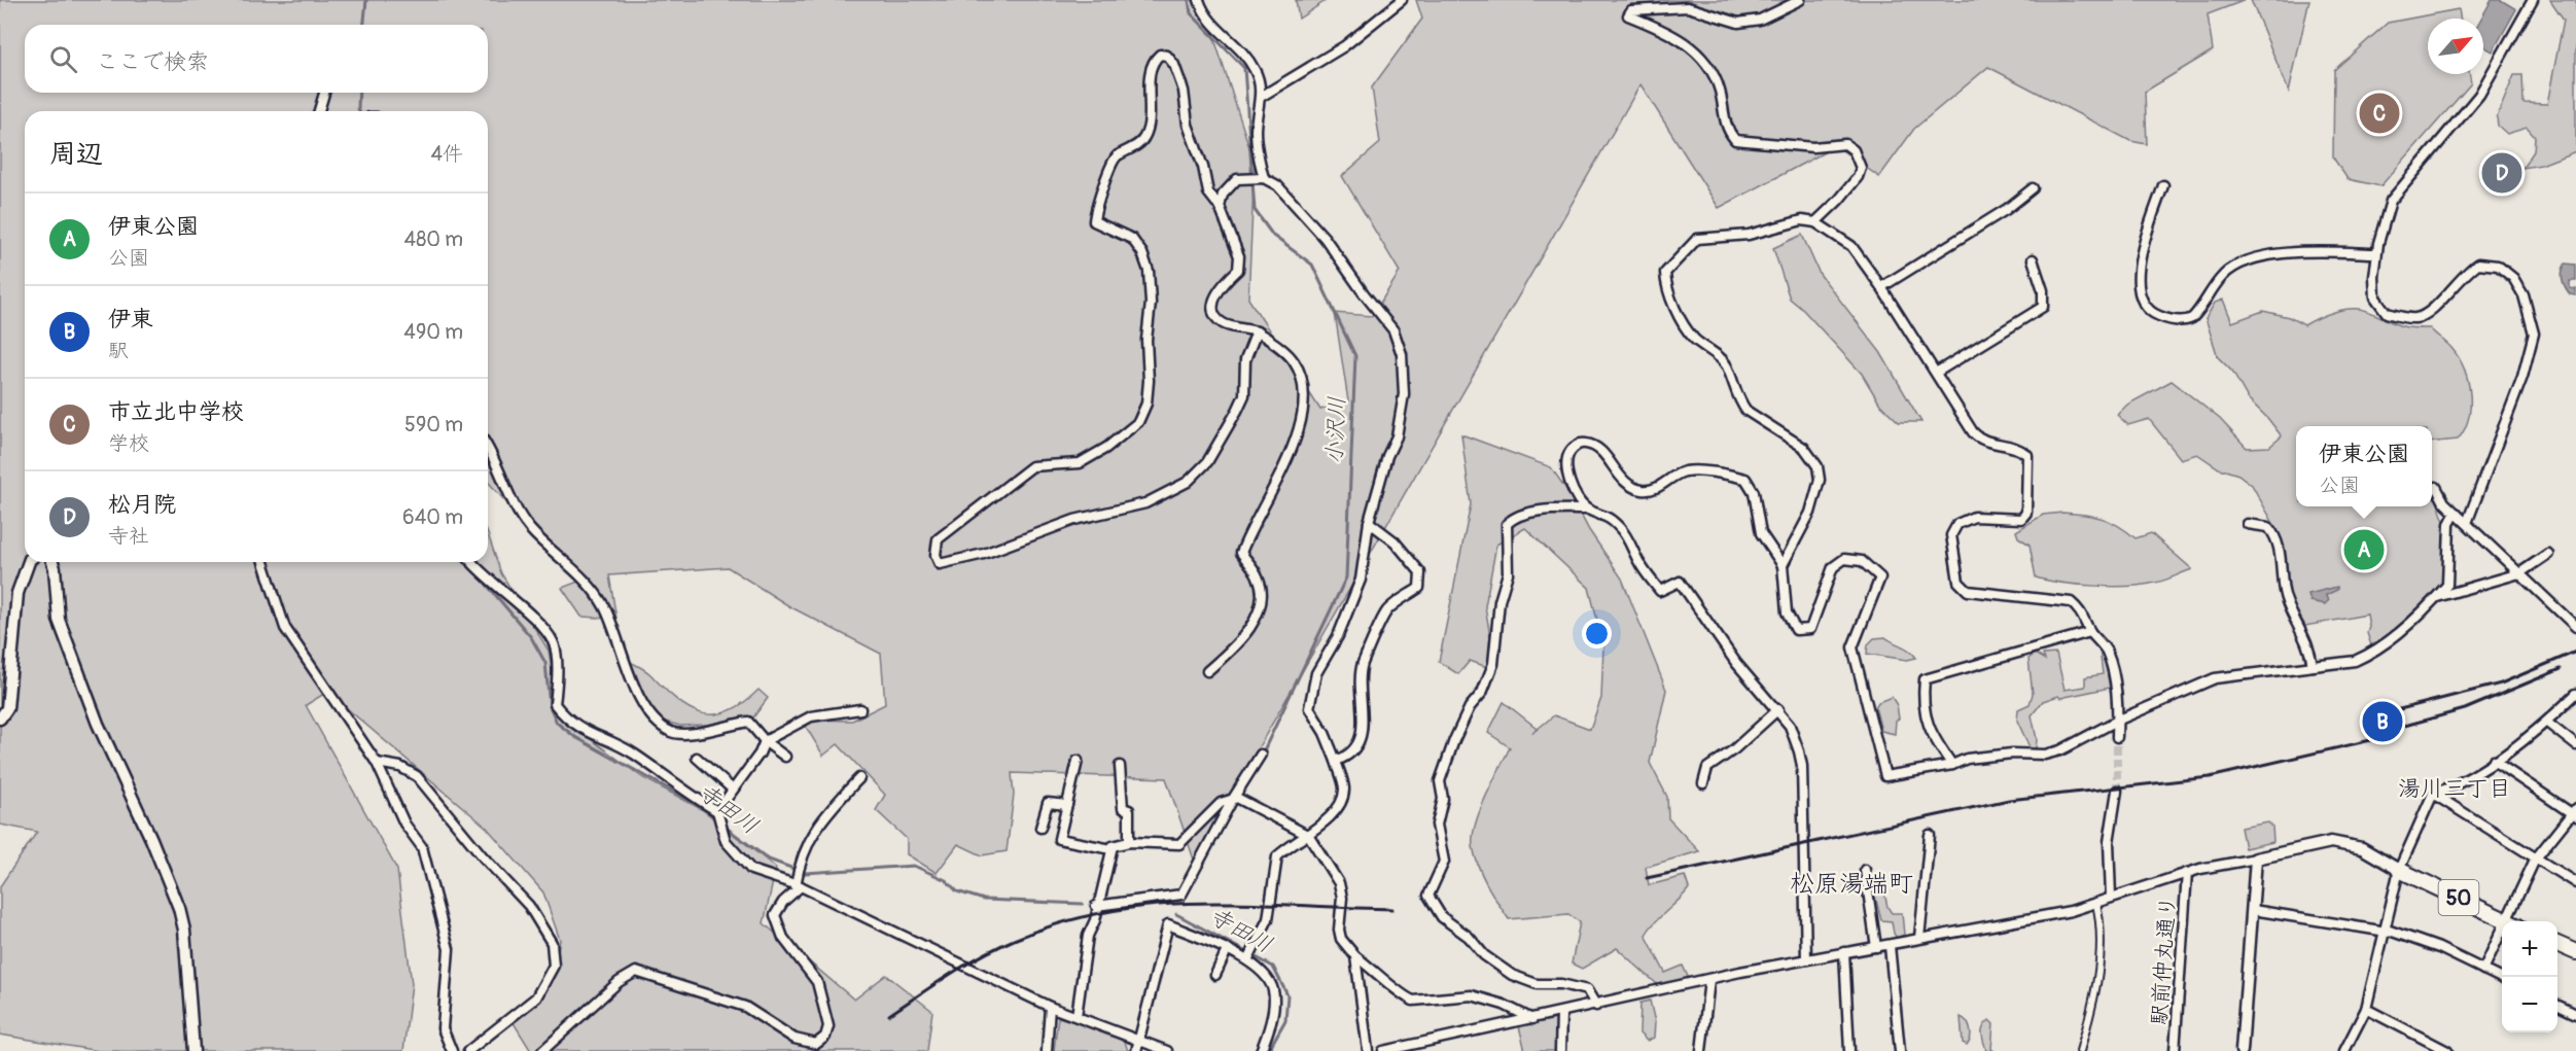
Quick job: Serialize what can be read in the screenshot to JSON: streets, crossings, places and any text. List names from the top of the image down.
{
  "streets": {
    "main road": ["50"],
    "street": ["駅前仲丸通り"]
  },
  "districts": ["湯川三丁目", "松原湯端町"],
  "water": ["小沢川", "寺田川"],
  "north": "top right",
  "page": {
    "search": "ここで検索",
    "pins": [
      "C",
      "D",
      "A",
      "B"
    ],
    "heading": ["周辺", "4件"],
    "list": [
      {
        "mark": "A",
        "name": "伊東公園",
        "note": "公園",
        "value": "480 m"
      },
      {
        "mark": "B",
        "name": "伊東",
        "note": "駅",
        "value": "490 m"
      },
      {
        "mark": "C",
        "name": "市立北中学校",
        "note": "学校",
        "value": "590 m"
      },
      {
        "mark": "D",
        "name": "松月院",
        "note": "寺社",
        "value": "640 m"
      }
    ],
    "popup": ["伊東公園", "公園"],
    "map_buttons": ["+", "−"]
  }
}
